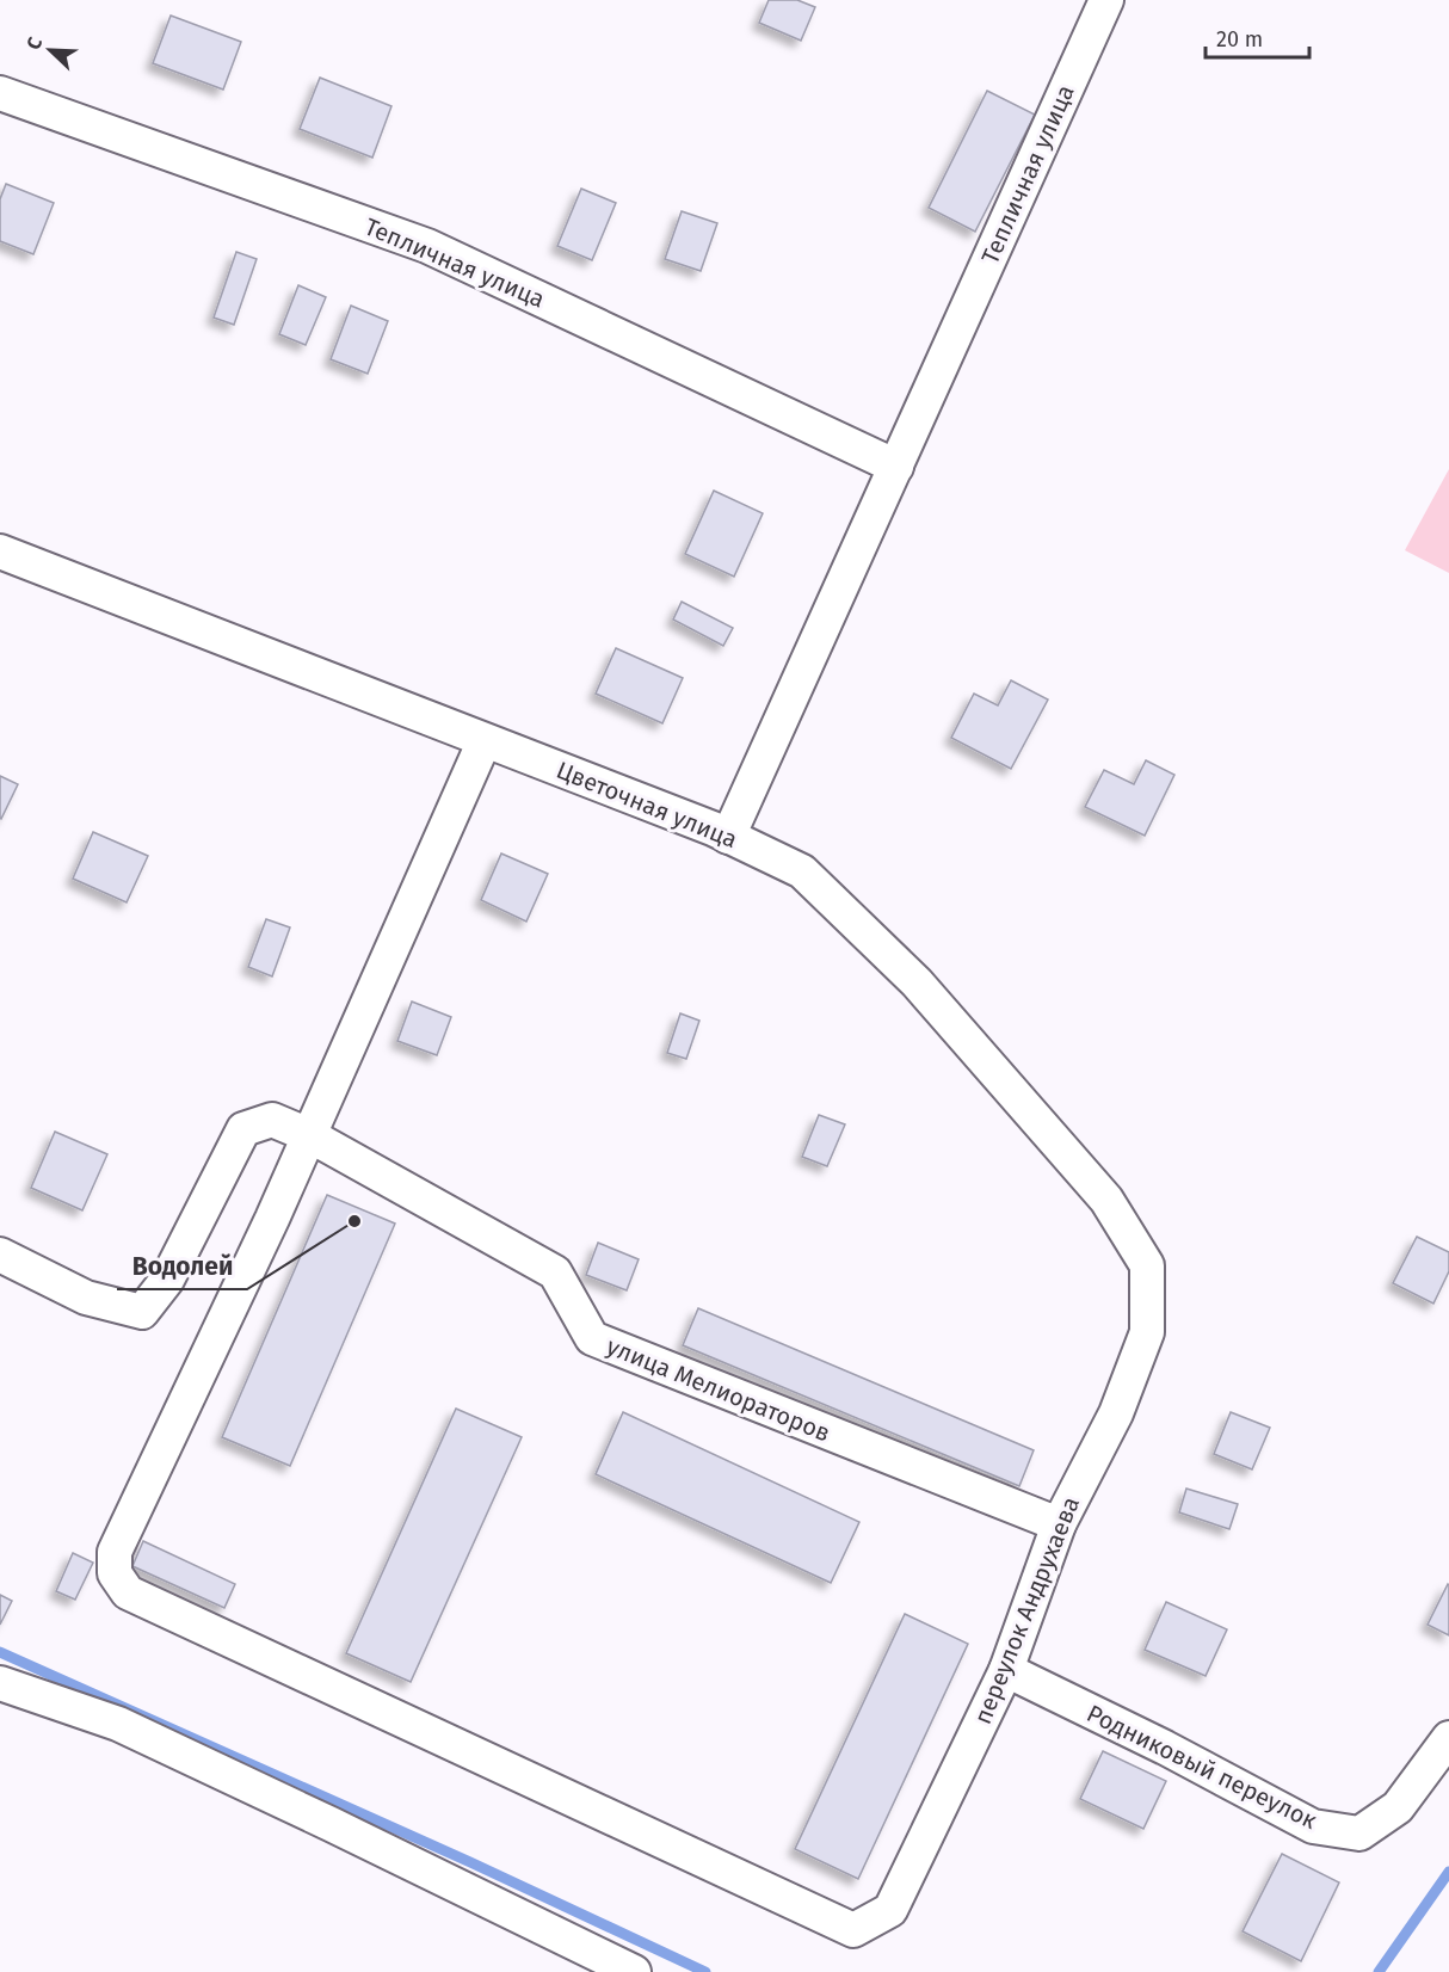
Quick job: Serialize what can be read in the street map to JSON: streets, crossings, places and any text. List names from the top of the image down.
{
  "streets": {
    "street": [
      "Тепличная улица",
      "Цветочная улица",
      "улица Мелиораторов",
      "переулок Андрухаева",
      "Родниковый переулок"
    ]
  },
  "crossings": [
    ["Тепличная улица", "Цветочная улица"],
    ["Цветочная улица", "переулок Андрухаева"],
    ["улица Мелиораторов", "переулок Андрухаева"],
    ["переулок Андрухаева", "Родниковый переулок"]
  ],
  "places": ["Водолей"],
  "scale_bar": "20 m",
  "north": "top left"
}
